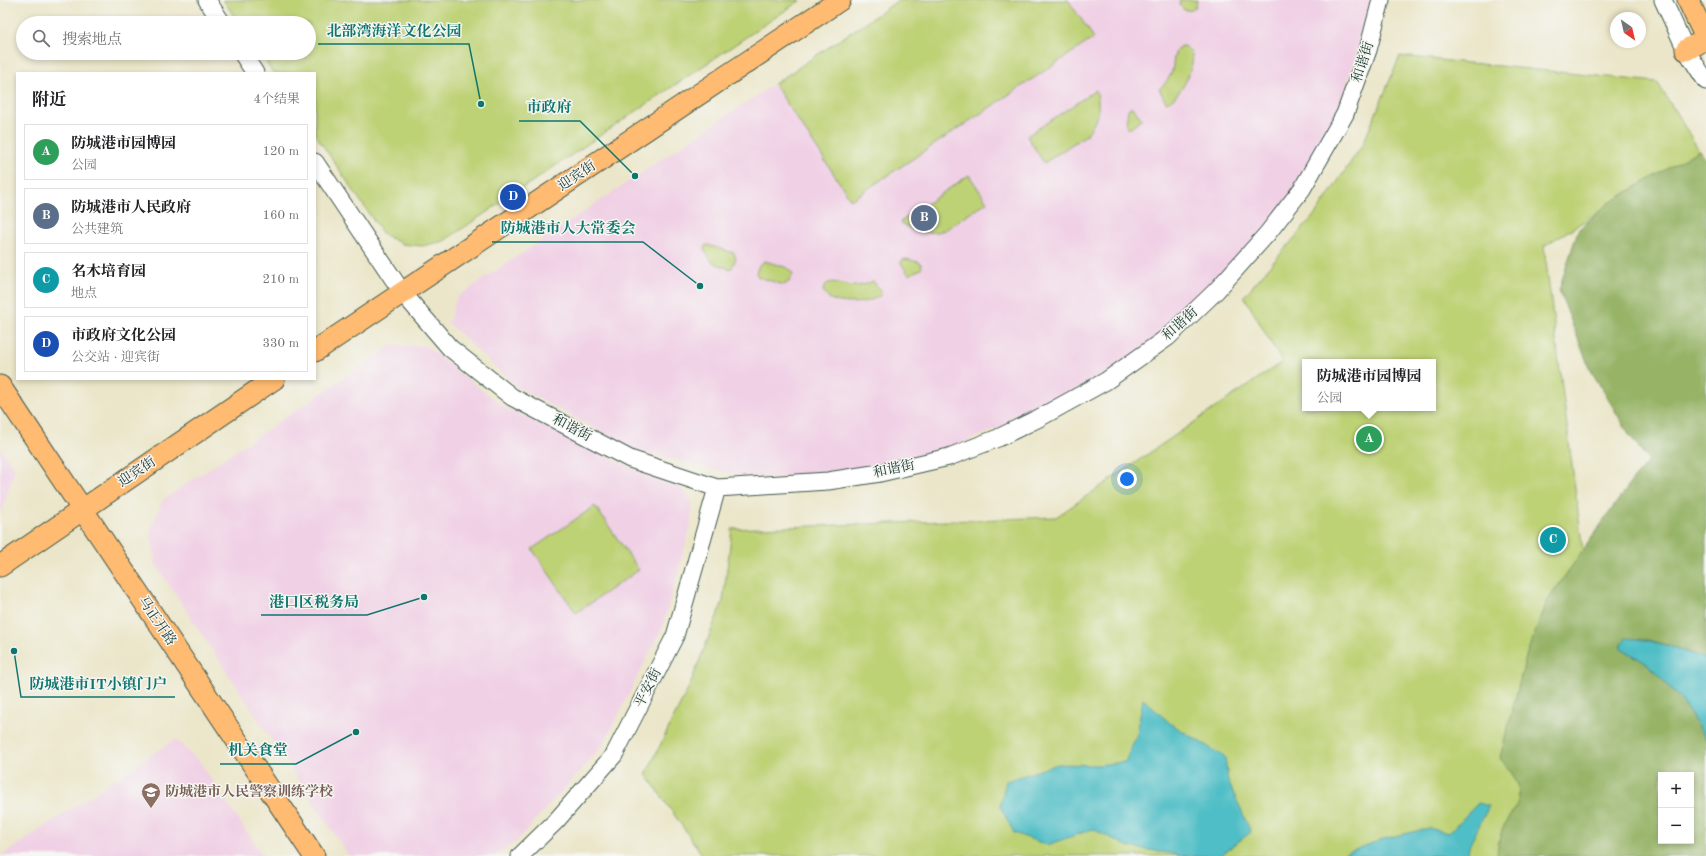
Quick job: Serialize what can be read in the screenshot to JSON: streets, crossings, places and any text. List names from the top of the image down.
{
  "streets": {
    "main road": ["迎宾街", "马正开路"],
    "street": ["和谐街", "平安街"]
  },
  "crossings": [
    ["和谐街", "迎宾街"],
    ["和谐街", "平安街"],
    ["迎宾街", "马正开路"]
  ],
  "places": {
    "other": [
      "北部湾海洋文化公园",
      "市政府",
      "防城港市人大常委会",
      "港口区税务局",
      "防城港市IT小镇门户",
      "机关食堂"
    ],
    "school or university": ["防城港市人民警察训练学校"]
  },
  "north": "bottom right",
  "page": {
    "search": "搜索地点",
    "heading": ["附近", "4个结果"],
    "list": [
      {
        "mark": "A",
        "name": "防城港市园博园",
        "note": "公园",
        "value": "120 m"
      },
      {
        "mark": "B",
        "name": "防城港市人民政府",
        "note": "公共建筑",
        "value": "160 m"
      },
      {
        "mark": "C",
        "name": "名木培育园",
        "note": "地点",
        "value": "210 m"
      },
      {
        "mark": "D",
        "name": "市政府文化公园",
        "note": "公交站 · 迎宾街",
        "value": "330 m"
      }
    ],
    "pins": [
      "D",
      "B",
      "A",
      "C"
    ],
    "popup": ["防城港市园博园", "公园"],
    "map_buttons": ["+", "−"]
  }
}
